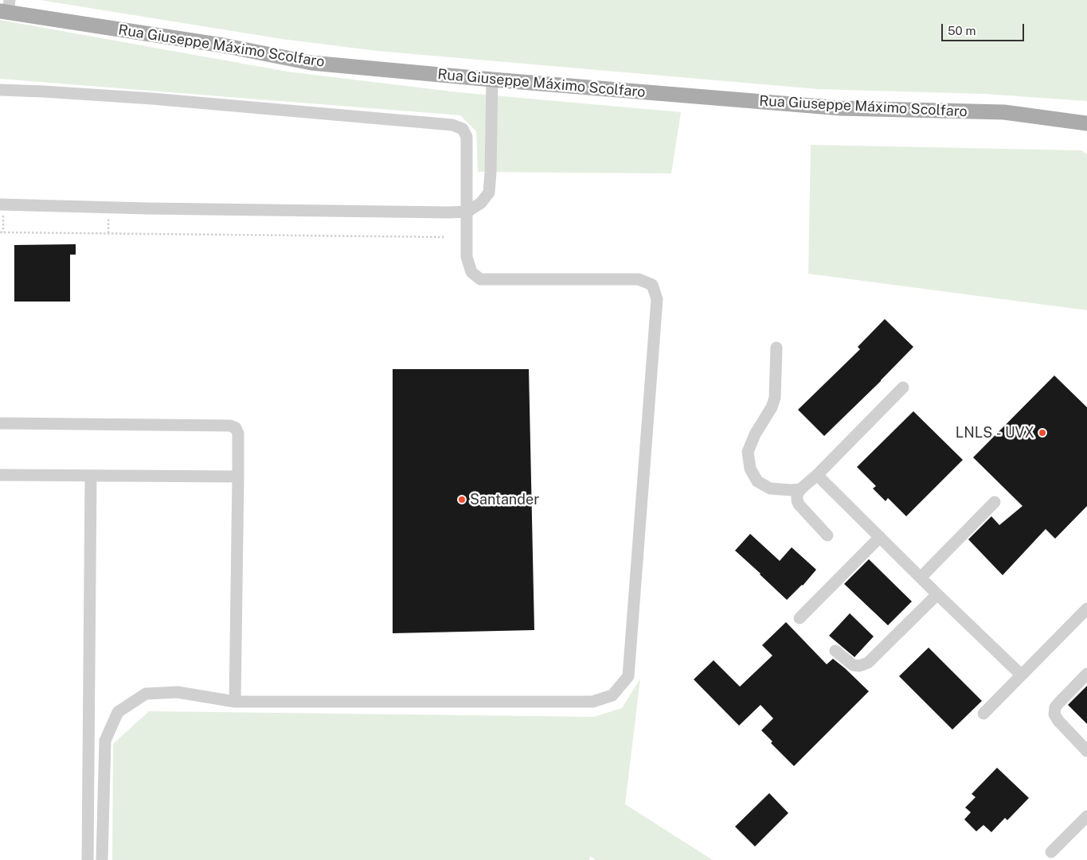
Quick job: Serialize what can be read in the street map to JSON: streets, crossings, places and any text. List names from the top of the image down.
{
  "streets": {
    "main road": ["Rua Giuseppe Máximo Scolfaro"]
  },
  "places": ["LNLS - UVX", "Santander"],
  "scale_bar": "50 m"
}
